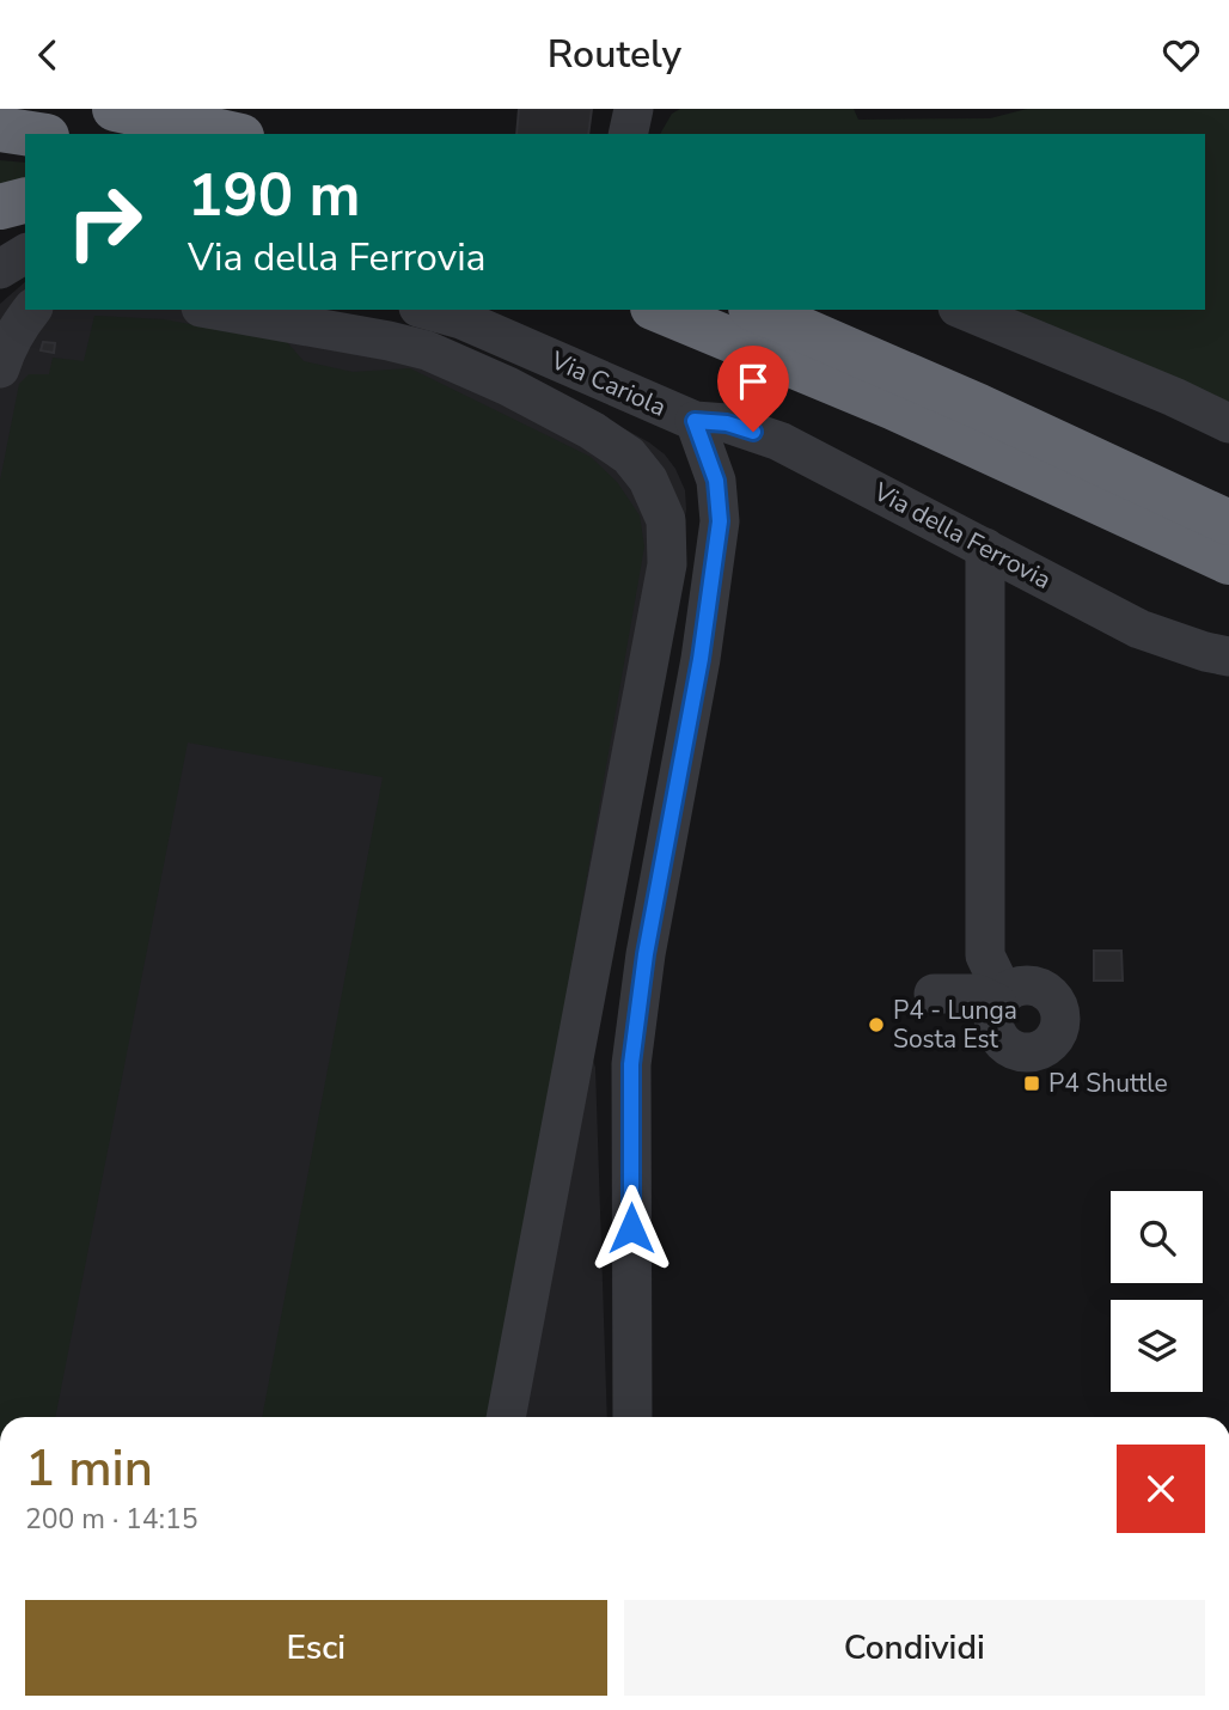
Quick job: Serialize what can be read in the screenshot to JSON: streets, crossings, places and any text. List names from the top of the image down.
{
  "streets": {
    "street": ["Via Cariola", "Via della Ferrovia"]
  },
  "crossings": [
    ["Via Cariola", "Via della Ferrovia"]
  ],
  "places": {
    "other": ["P4 - Lunga Sosta Est"],
    "transit": ["P4 Shuttle"]
  },
  "page": {
    "header": "Routely",
    "turn": ["190 m", "Via della Ferrovia"],
    "heading": ["1 min", "200 m · 14:15"],
    "buttons": ["Esci", "Condividi"]
  }
}
